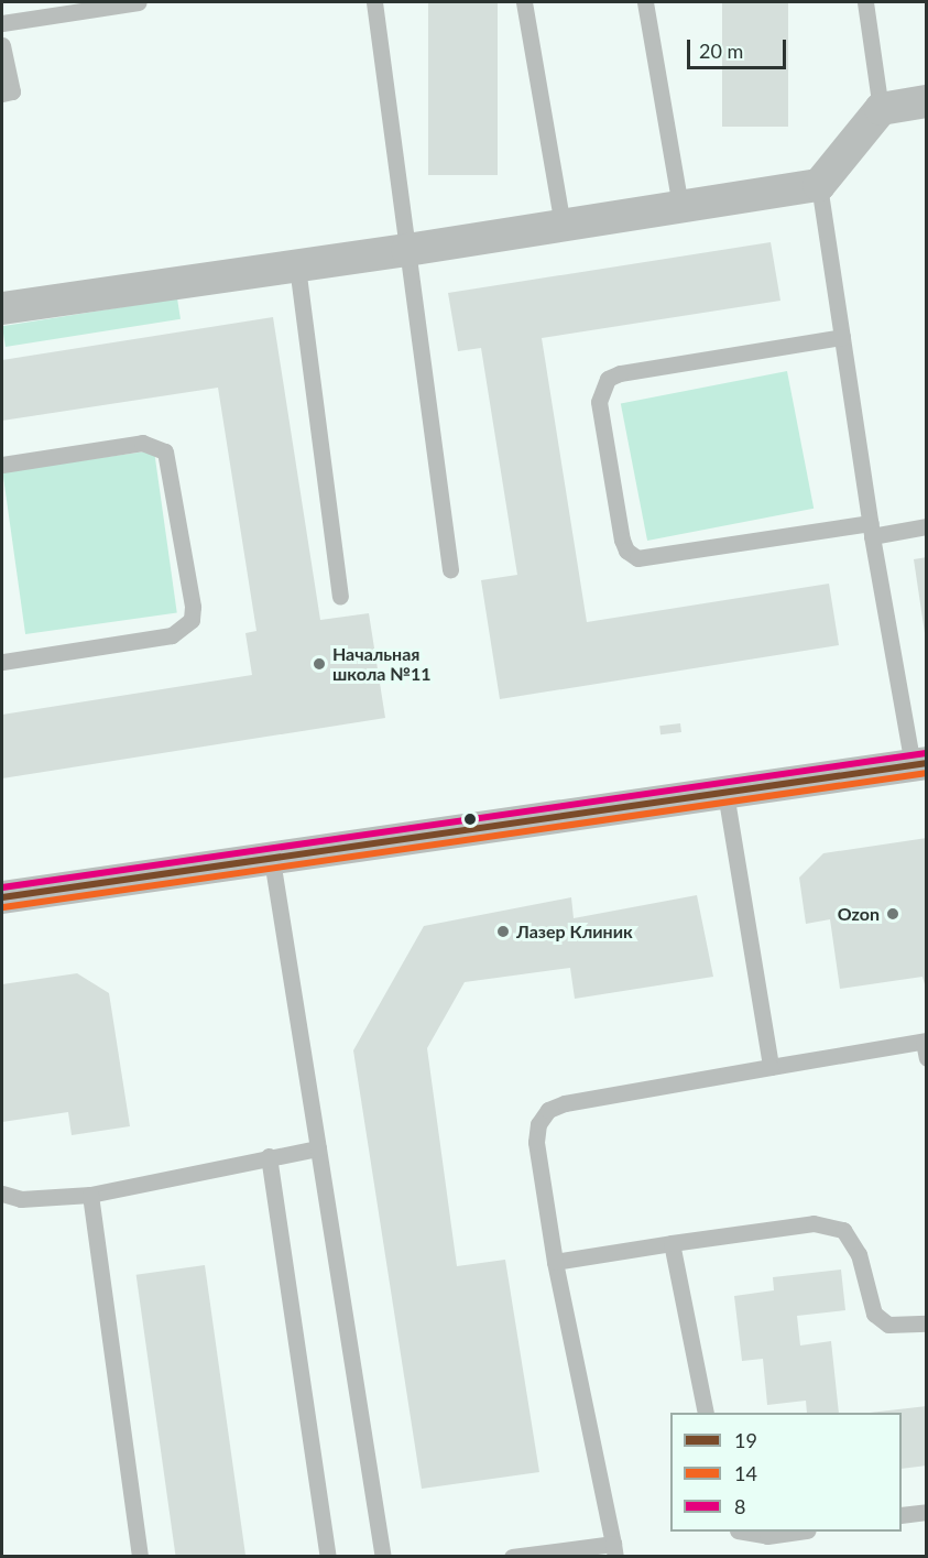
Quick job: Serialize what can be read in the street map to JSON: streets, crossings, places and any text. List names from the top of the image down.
{
  "places": ["Начальная школа №11", "Ozon", "Лазер Клиник"],
  "lines": ["transit line 8", "transit line 19", "transit line 14"],
  "legend": ["19", "14", "8"],
  "scale_bar": "20 m"
}
